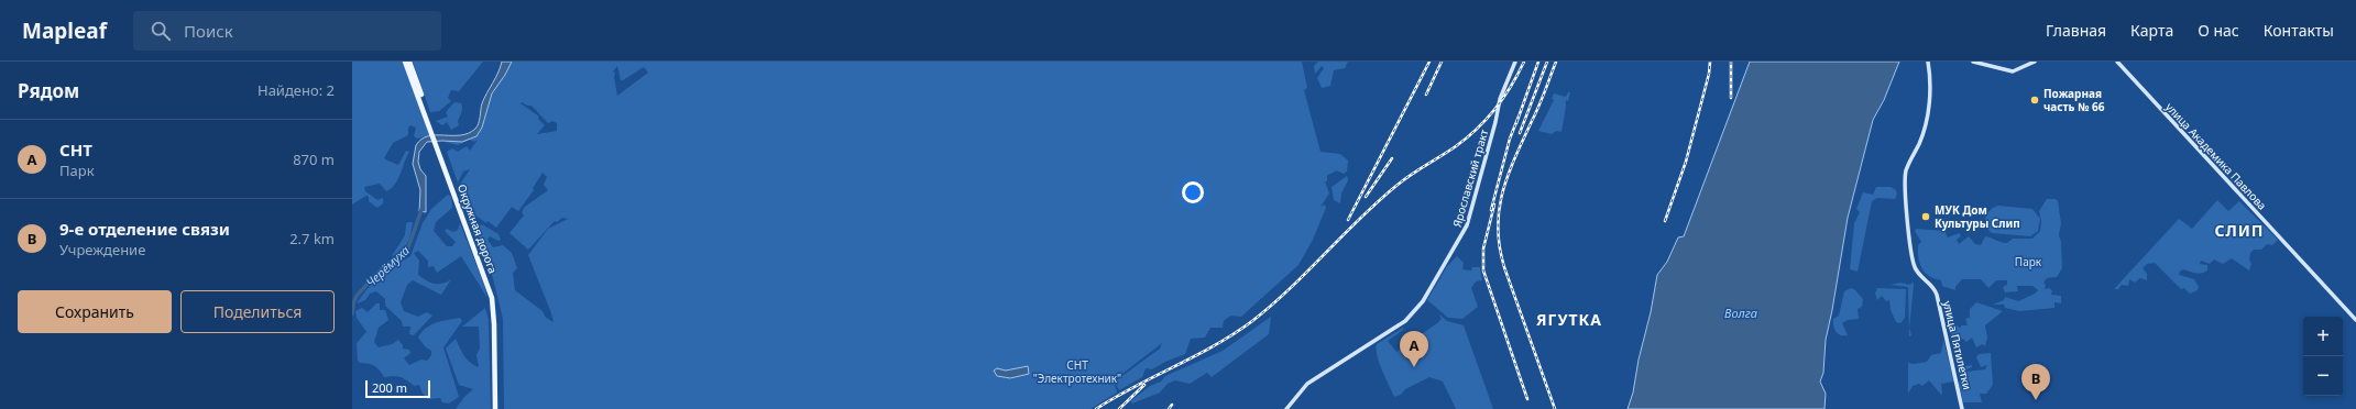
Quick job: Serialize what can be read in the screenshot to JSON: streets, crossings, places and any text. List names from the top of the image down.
{
  "streets": {
    "main road": ["Окружная дорога"],
    "street": ["улица Академика Павлова", "Ярославский тракт", "улица Пятилетки"]
  },
  "districts": ["СЛИП", "ЯГУТКА"],
  "water": ["Черёмуха", "Волга"],
  "parks": ["Парк", "СНТ \"Электротехник\""],
  "places": ["Пожарная часть № 66", "МУК Дом Культуры Слип"],
  "scale_bar": "200 m",
  "page": {
    "header": "Mapleaf",
    "search": "Поиск",
    "nav": [
      "Главная",
      "Карта",
      "О нас",
      "Контакты"
    ],
    "heading": ["Рядом", "Найдено: 2"],
    "list": [
      {
        "mark": "A",
        "name": "СНТ",
        "note": "Парк",
        "value": "870 m"
      },
      {
        "mark": "B",
        "name": "9-е отделение связи",
        "note": "Учреждение",
        "value": "2.7 km"
      }
    ],
    "buttons": ["Сохранить", "Поделиться"],
    "map_buttons": ["+", "−"],
    "pins": ["A", "B"],
    "scale": "200 m"
  }
}
